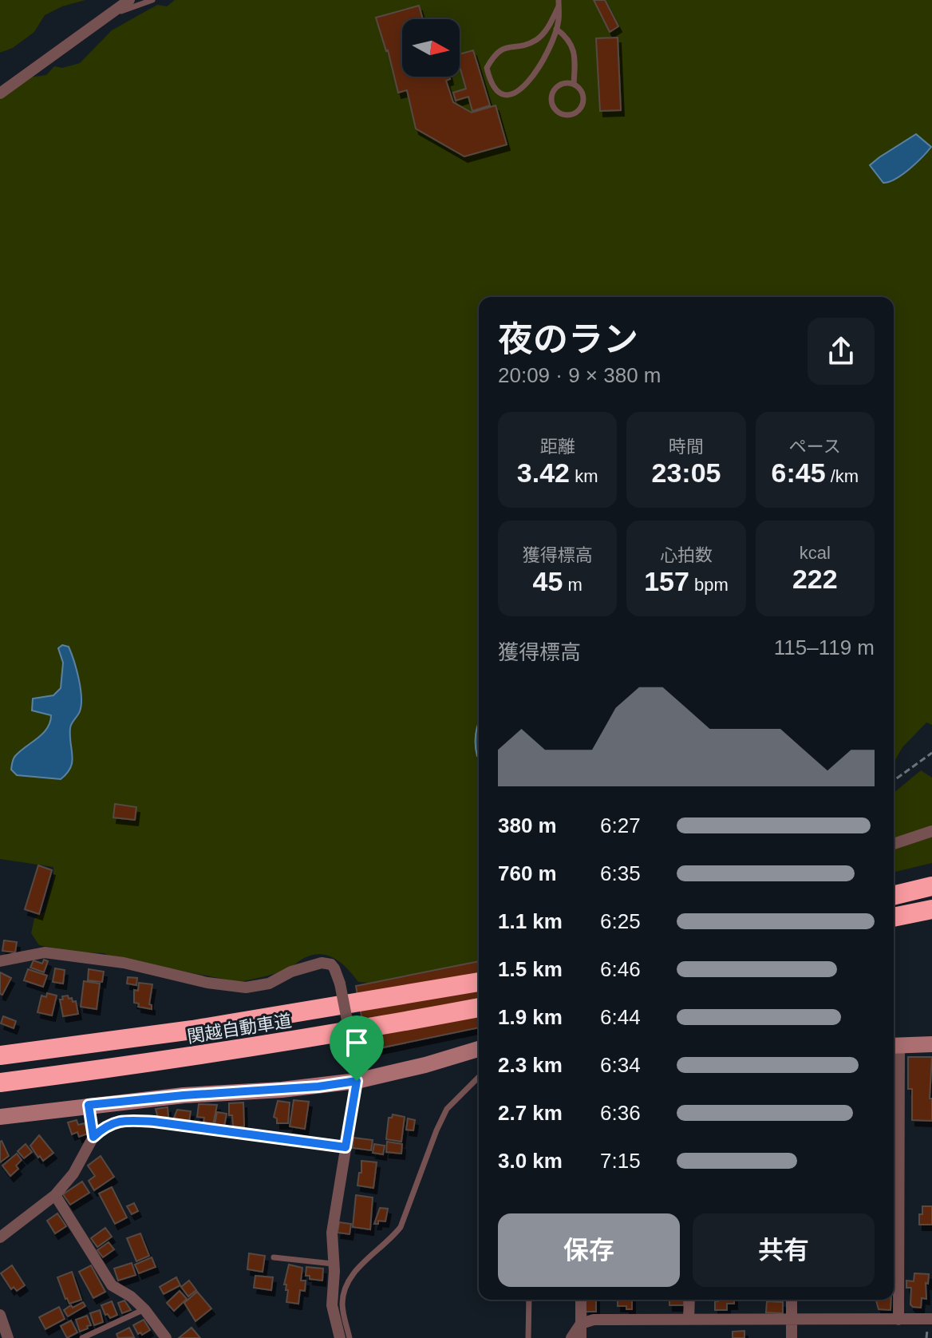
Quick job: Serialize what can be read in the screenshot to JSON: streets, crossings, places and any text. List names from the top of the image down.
{
  "streets": {
    "highway": ["関越自動車道"]
  },
  "north": "right",
  "page": {
    "heading": ["夜のラン", "20:09 · 9 × 380 m"],
    "stats": [
      ["距離", "3.42 km"],
      ["時間", "23:05"],
      ["ペース", "6:45 /km"],
      ["獲得標高", "45 m"],
      ["心拍数", "157 bpm"],
      ["kcal", "222"]
    ],
    "chart": ["獲得標高", "115–119 m"],
    "list": [
      {
        "name": "380 m",
        "note": "6:27"
      },
      {
        "name": "760 m",
        "note": "6:35"
      },
      {
        "name": "1.1 km",
        "note": "6:25"
      },
      {
        "name": "1.5 km",
        "note": "6:46"
      },
      {
        "name": "1.9 km",
        "note": "6:44"
      },
      {
        "name": "2.3 km",
        "note": "6:34"
      },
      {
        "name": "2.7 km",
        "note": "6:36"
      },
      {
        "name": "3.0 km",
        "note": "7:15"
      }
    ],
    "buttons": ["保存", "共有"]
  }
}
